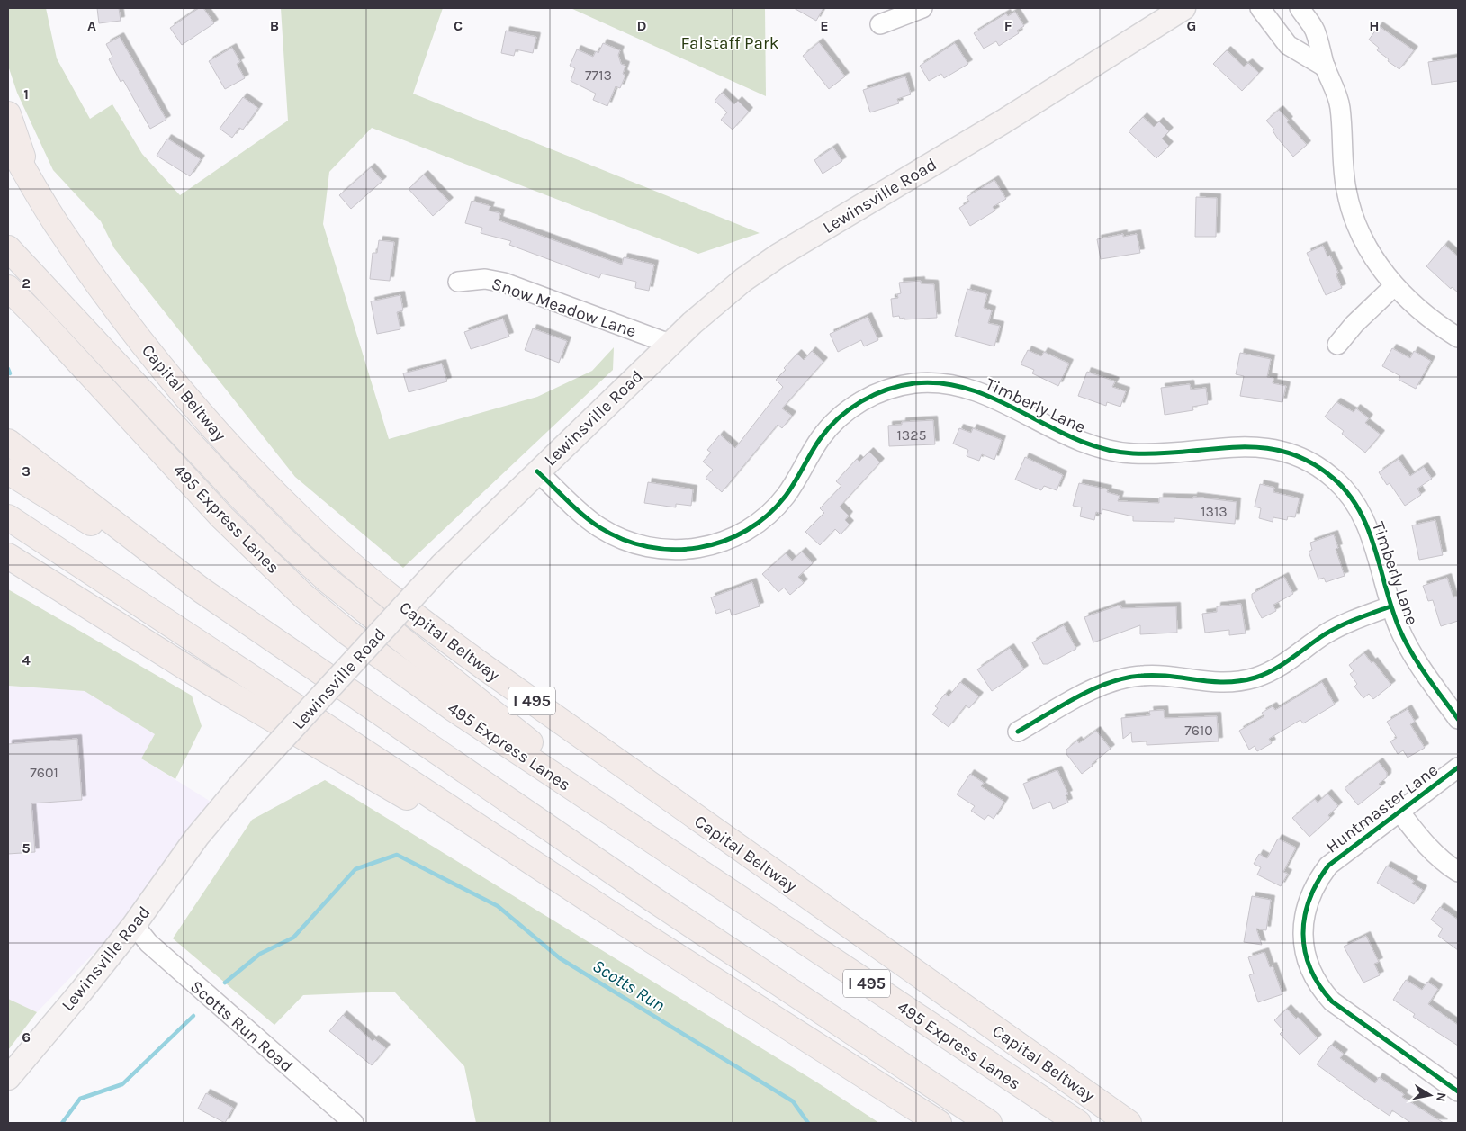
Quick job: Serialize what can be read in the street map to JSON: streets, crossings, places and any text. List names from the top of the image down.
{
  "streets": {
    "highway": ["Capital Beltway", "495 Express Lanes", "I 495"],
    "main road": ["Lewinsville Road"],
    "street": [
      "Snow Meadow Lane",
      "Timberly Lane",
      "Huntmaster Lane",
      "Scotts Run Road"
    ]
  },
  "crossings": [
    ["Lewinsville Road", "Snow Meadow Lane"],
    ["Lewinsville Road", "Timberly Lane"],
    ["Lewinsville Road", "Scotts Run Road"]
  ],
  "water": ["Scotts Run"],
  "parks": ["Falstaff Park"],
  "house_numbers": [
    "7713",
    "1325",
    "1313",
    "7610",
    "7601"
  ],
  "north": "right",
  "grid": {
    "columns": [
      "A",
      "B",
      "C",
      "D",
      "E",
      "F",
      "G",
      "H"
    ],
    "rows": [
      "1",
      "2",
      "3",
      "4",
      "5",
      "6"
    ]
  }
}
